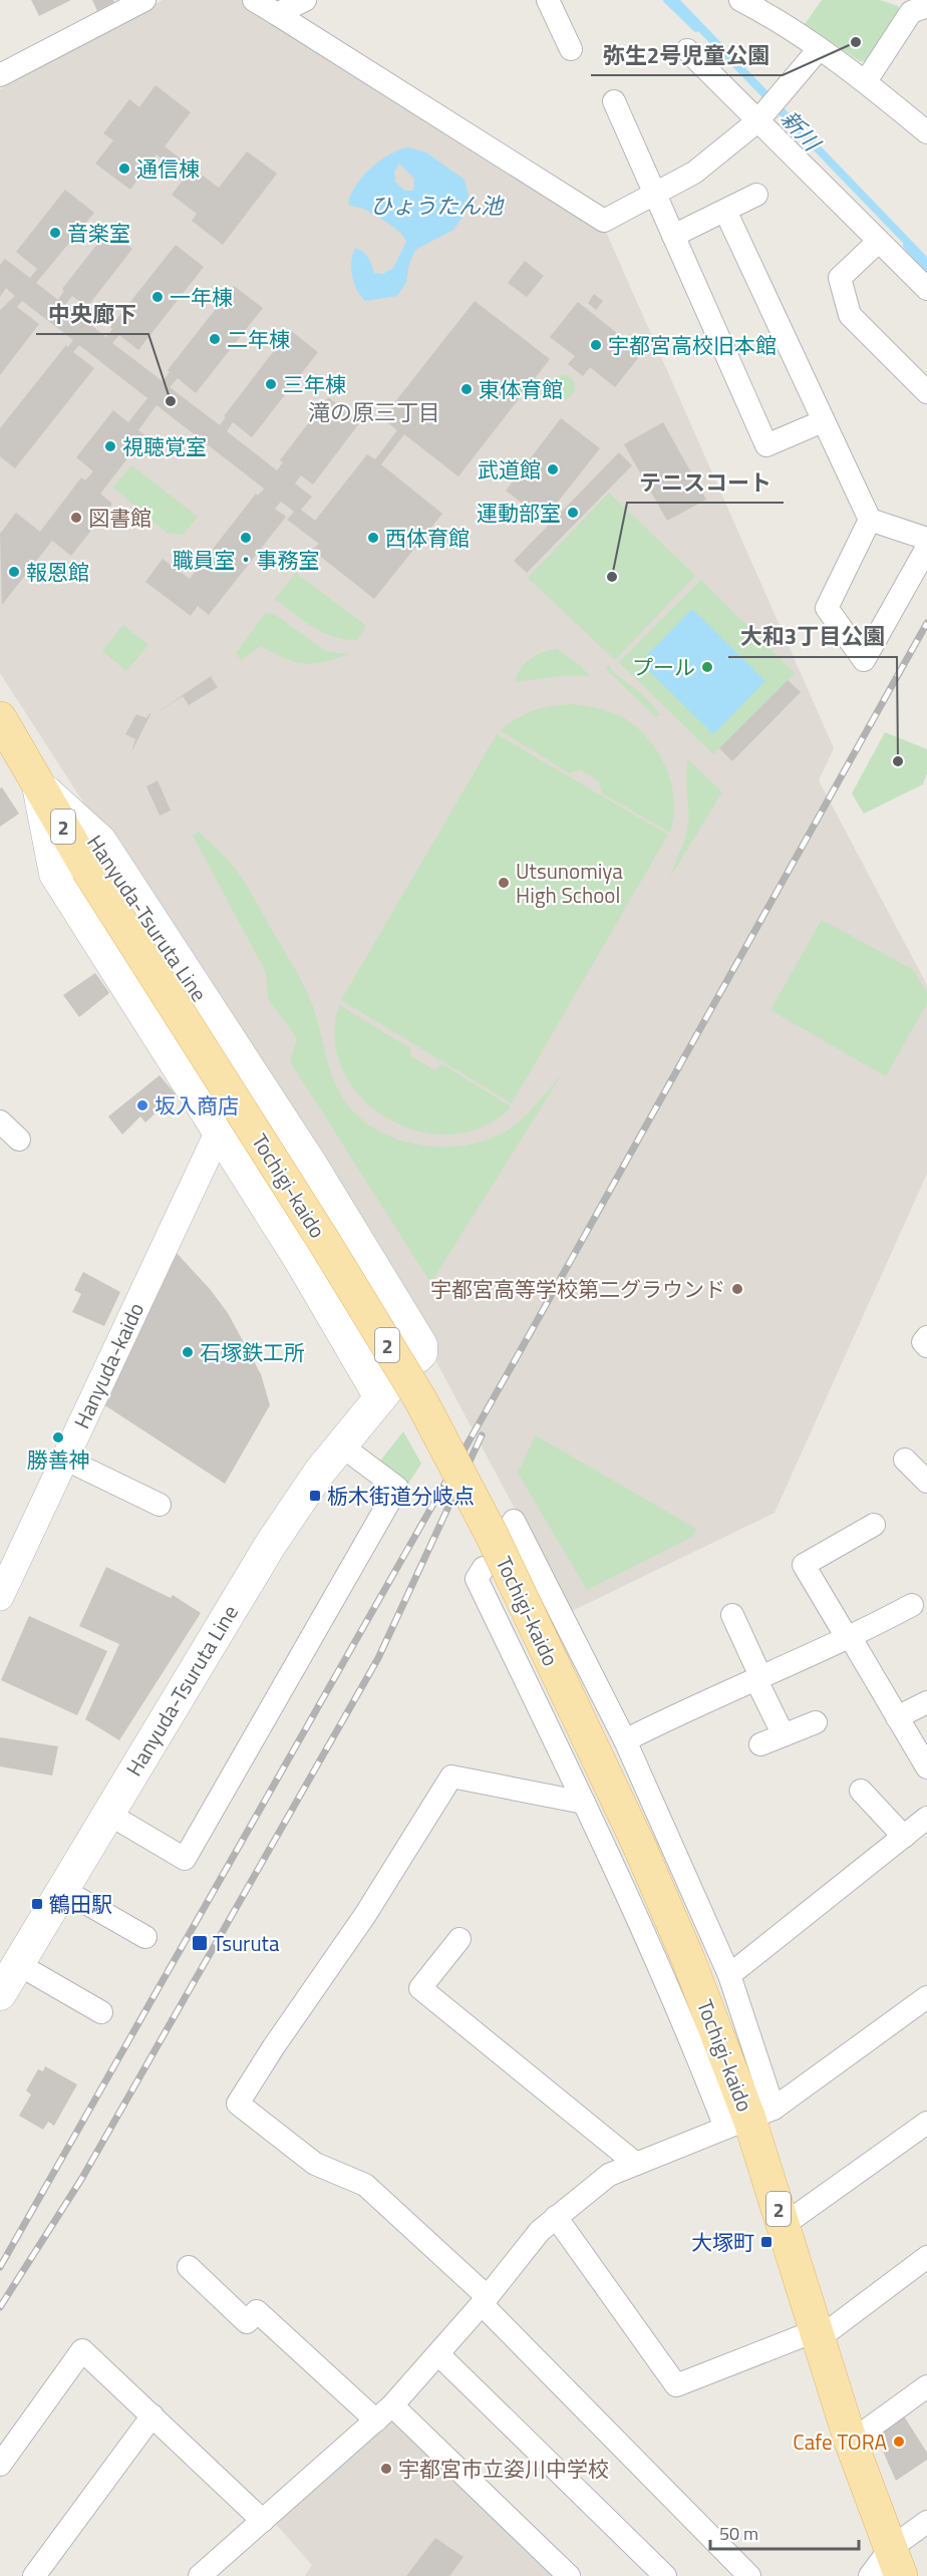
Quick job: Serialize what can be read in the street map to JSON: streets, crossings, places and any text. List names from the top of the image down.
{
  "streets": {
    "main road": ["2", "Hanyuda-Tsuruta Line", "Tochigi-kaido"],
    "street": ["Hanyuda-kaido"]
  },
  "crossings": [
    ["Hanyuda-Tsuruta Line", "Tochigi-kaido"],
    ["Hanyuda-Tsuruta Line", "Hanyuda-kaido"]
  ],
  "districts": ["滝の原三丁目"],
  "water": ["新川", "ひょうたん池"],
  "places": {
    "other": [
      "弥生2号児童公園",
      "通信棟",
      "音楽室",
      "一年棟",
      "二年棟",
      "宇都宮高校旧本館",
      "三年棟",
      "東体育館",
      "中央廊下",
      "視聴覚室",
      "武道館",
      "運動部室",
      "図書館",
      "職員室・事務室",
      "西体育館",
      "報恩館",
      "テニスコート",
      "プール",
      "大和3丁目公園",
      "Utsunomiya High School",
      "坂入商店",
      "宇都宮高等学校第二グラウンド",
      "石塚鉄工所",
      "勝善神",
      "Cafe TORA",
      "宇都宮市立姿川中学校"
    ],
    "transit": [
      "栃木街道分岐点",
      "鶴田駅",
      "Tsuruta",
      "大塚町"
    ]
  },
  "scale_bar": "50 m"
}
